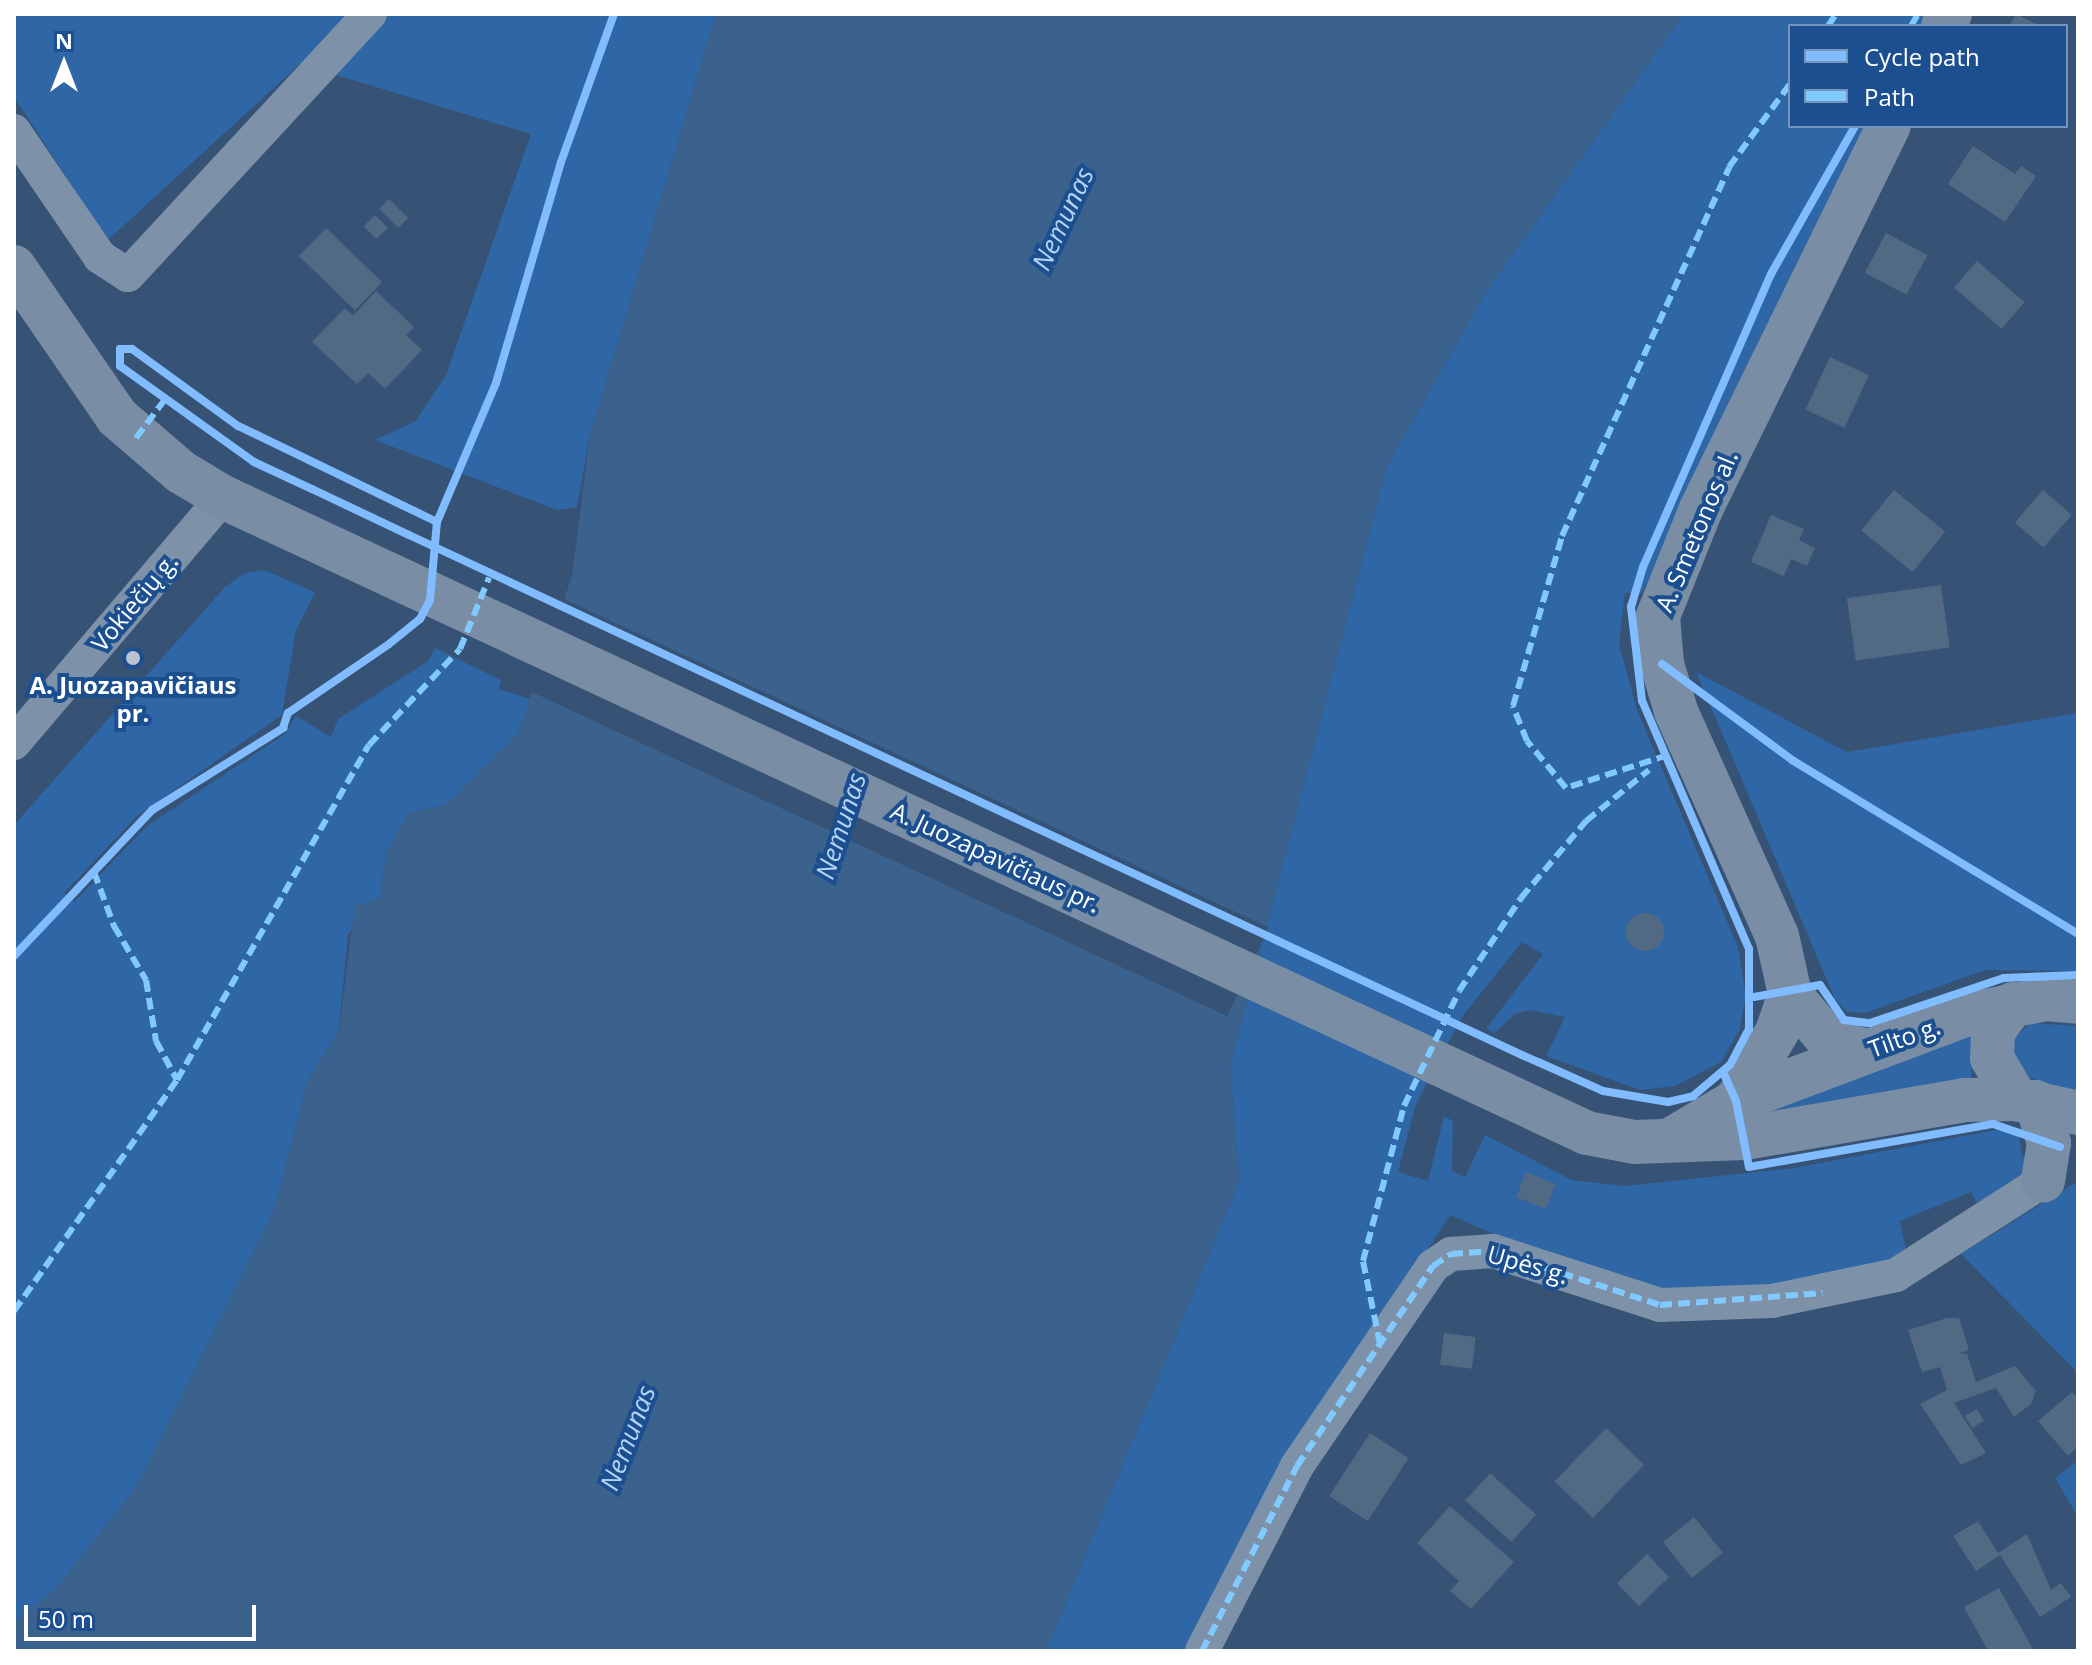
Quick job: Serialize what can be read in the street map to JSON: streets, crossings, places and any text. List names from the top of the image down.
{
  "streets": {
    "main road": ["A. Smetonos al.", "A. Juozapavičiaus pr.", "Tilto g."],
    "street": ["Vokiečių g.", "Upės g."]
  },
  "crossings": [
    ["A. Smetonos al.", "Tilto g."],
    ["Vokiečių g.", "A. Juozapavičiaus pr."],
    ["A. Juozapavičiaus pr.", "Tilto g."]
  ],
  "water": ["Nemunas"],
  "places": ["A. Juozapavičiaus pr."],
  "legend": ["Cycle path", "Path"],
  "scale_bar": "50 m",
  "north": "top"
}
